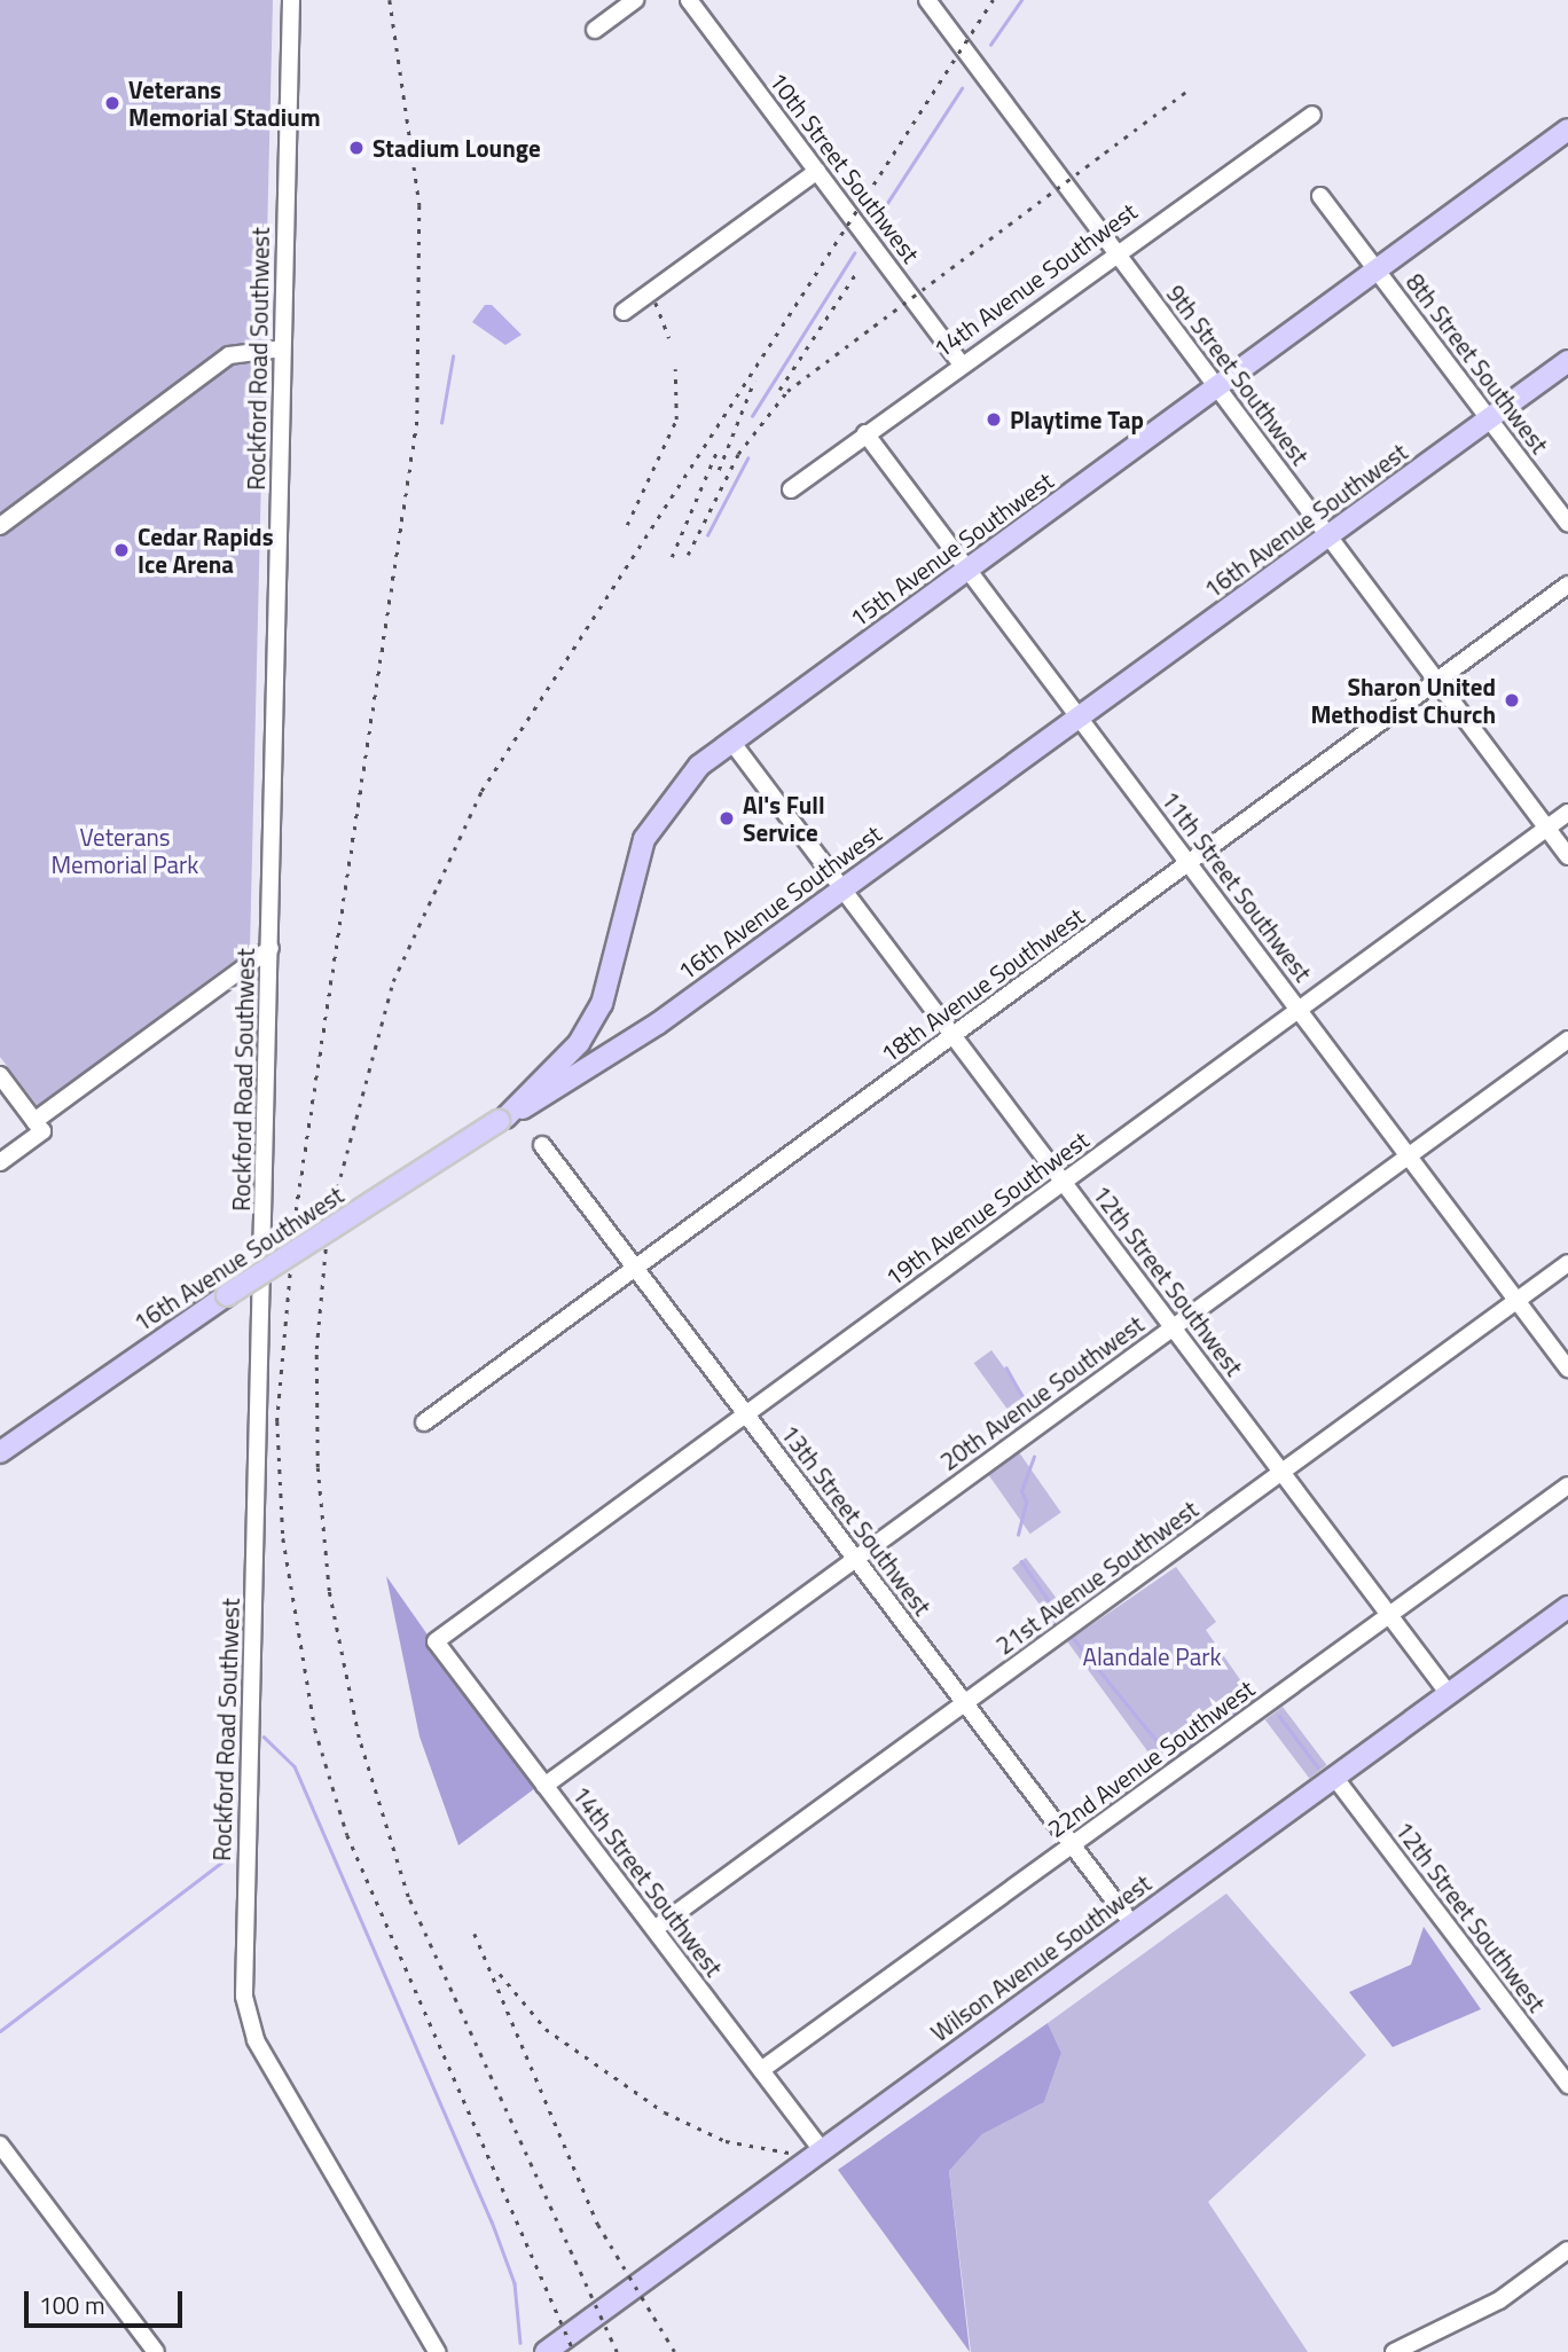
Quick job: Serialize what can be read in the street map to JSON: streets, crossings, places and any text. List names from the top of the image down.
{
  "streets": {
    "main road": ["16th Avenue Southwest", "15th Avenue Southwest", "Wilson Avenue Southwest"],
    "street": [
      "10th Street Southwest",
      "14th Avenue Southwest",
      "Rockford Road Southwest",
      "8th Street Southwest",
      "9th Street Southwest",
      "11th Street Southwest",
      "18th Avenue Southwest",
      "19th Avenue Southwest",
      "12th Street Southwest",
      "20th Avenue Southwest",
      "13th Street Southwest",
      "21st Avenue Southwest",
      "22nd Avenue Southwest",
      "14th Street Southwest"
    ]
  },
  "crossings": [
    ["10th Street Southwest", "14th Avenue Southwest"],
    ["14th Avenue Southwest", "9th Street Southwest"],
    ["14th Avenue Southwest", "11th Street Southwest"],
    ["8th Street Southwest", "16th Avenue Southwest"],
    ["8th Street Southwest", "15th Avenue Southwest"],
    ["9th Street Southwest", "16th Avenue Southwest"],
    ["9th Street Southwest", "15th Avenue Southwest"],
    ["9th Street Southwest", "18th Avenue Southwest"],
    ["9th Street Southwest", "19th Avenue Southwest"],
    ["16th Avenue Southwest", "15th Avenue Southwest"],
    ["16th Avenue Southwest", "11th Street Southwest"],
    ["16th Avenue Southwest", "12th Street Southwest"],
    ["15th Avenue Southwest", "11th Street Southwest"],
    ["15th Avenue Southwest", "12th Street Southwest"],
    ["11th Street Southwest", "18th Avenue Southwest"],
    ["11th Street Southwest", "19th Avenue Southwest"],
    ["11th Street Southwest", "20th Avenue Southwest"],
    ["11th Street Southwest", "21st Avenue Southwest"],
    ["18th Avenue Southwest", "12th Street Southwest"],
    ["18th Avenue Southwest", "13th Street Southwest"],
    ["19th Avenue Southwest", "12th Street Southwest"],
    ["19th Avenue Southwest", "13th Street Southwest"],
    ["19th Avenue Southwest", "14th Street Southwest"],
    ["12th Street Southwest", "20th Avenue Southwest"],
    ["12th Street Southwest", "21st Avenue Southwest"],
    ["12th Street Southwest", "22nd Avenue Southwest"],
    ["12th Street Southwest", "Wilson Avenue Southwest"],
    ["20th Avenue Southwest", "13th Street Southwest"],
    ["20th Avenue Southwest", "14th Street Southwest"],
    ["13th Street Southwest", "21st Avenue Southwest"],
    ["13th Street Southwest", "22nd Avenue Southwest"],
    ["13th Street Southwest", "Wilson Avenue Southwest"],
    ["21st Avenue Southwest", "14th Street Southwest"],
    ["22nd Avenue Southwest", "14th Street Southwest"],
    ["14th Street Southwest", "Wilson Avenue Southwest"]
  ],
  "parks": ["Veterans Memorial Park", "Alandale Park"],
  "places": [
    "Veterans Memorial Stadium",
    "Stadium Lounge",
    "Playtime Tap",
    "Cedar Rapids Ice Arena",
    "Sharon United Methodist Church",
    "Al's Full Service"
  ],
  "scale_bar": "100 m"
}
